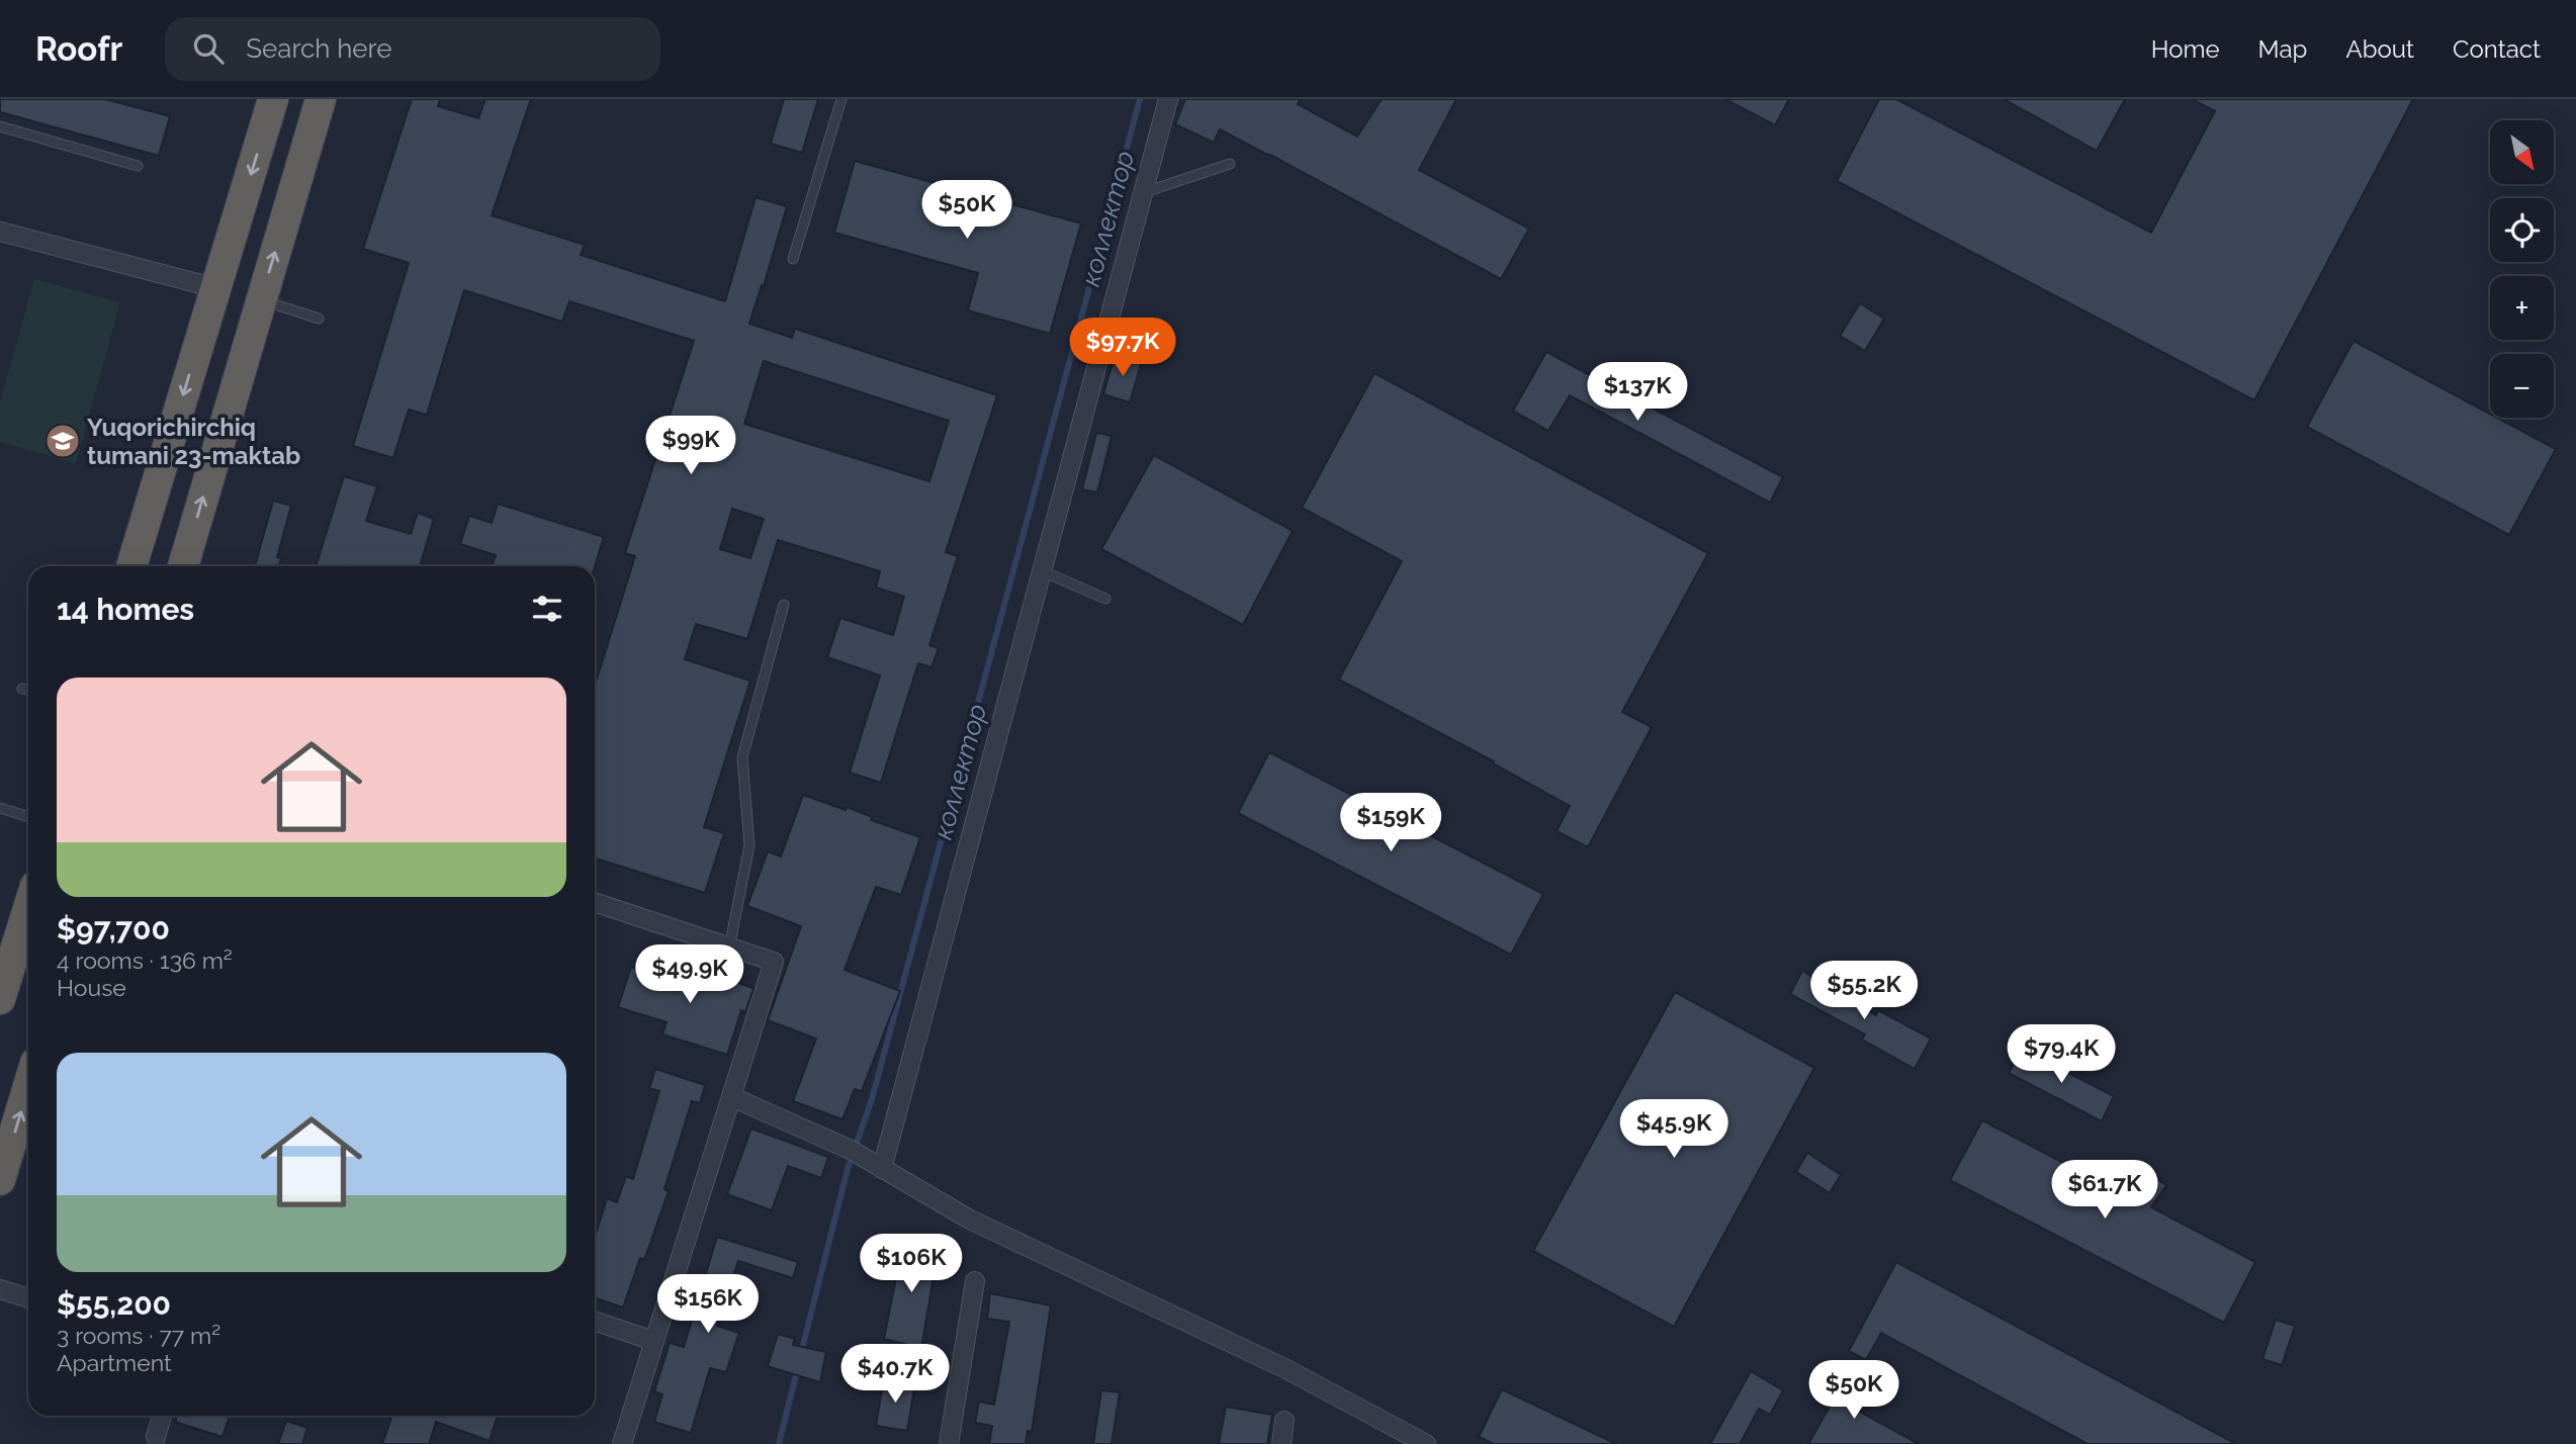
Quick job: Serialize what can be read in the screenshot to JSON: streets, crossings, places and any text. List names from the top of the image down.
{
  "water": ["коллектор"],
  "places": {
    "school or university": ["Yuqorichirchiq tumani 23-maktab"]
  },
  "north": "bottom right",
  "page": {
    "header": "Roofr",
    "search": "Search here",
    "nav": [
      "Home",
      "Map",
      "About",
      "Contact"
    ],
    "map_buttons": ["+", "−"],
    "price": [
      "$50K",
      "$97.7K",
      "$137K",
      "$99K",
      "$159K",
      "$49.9K",
      "$55.2K",
      "$79.4K",
      "$45.9K",
      "$61.7K",
      "$106K",
      "$156K",
      "$40.7K",
      "$50K"
    ],
    "heading": "14 homes",
    "list": [
      {
        "name": "$97,700",
        "note": "4 rooms · 136 m² · House"
      },
      {
        "name": "$55,200",
        "note": "3 rooms · 77 m² · Apartment"
      }
    ]
  }
}
